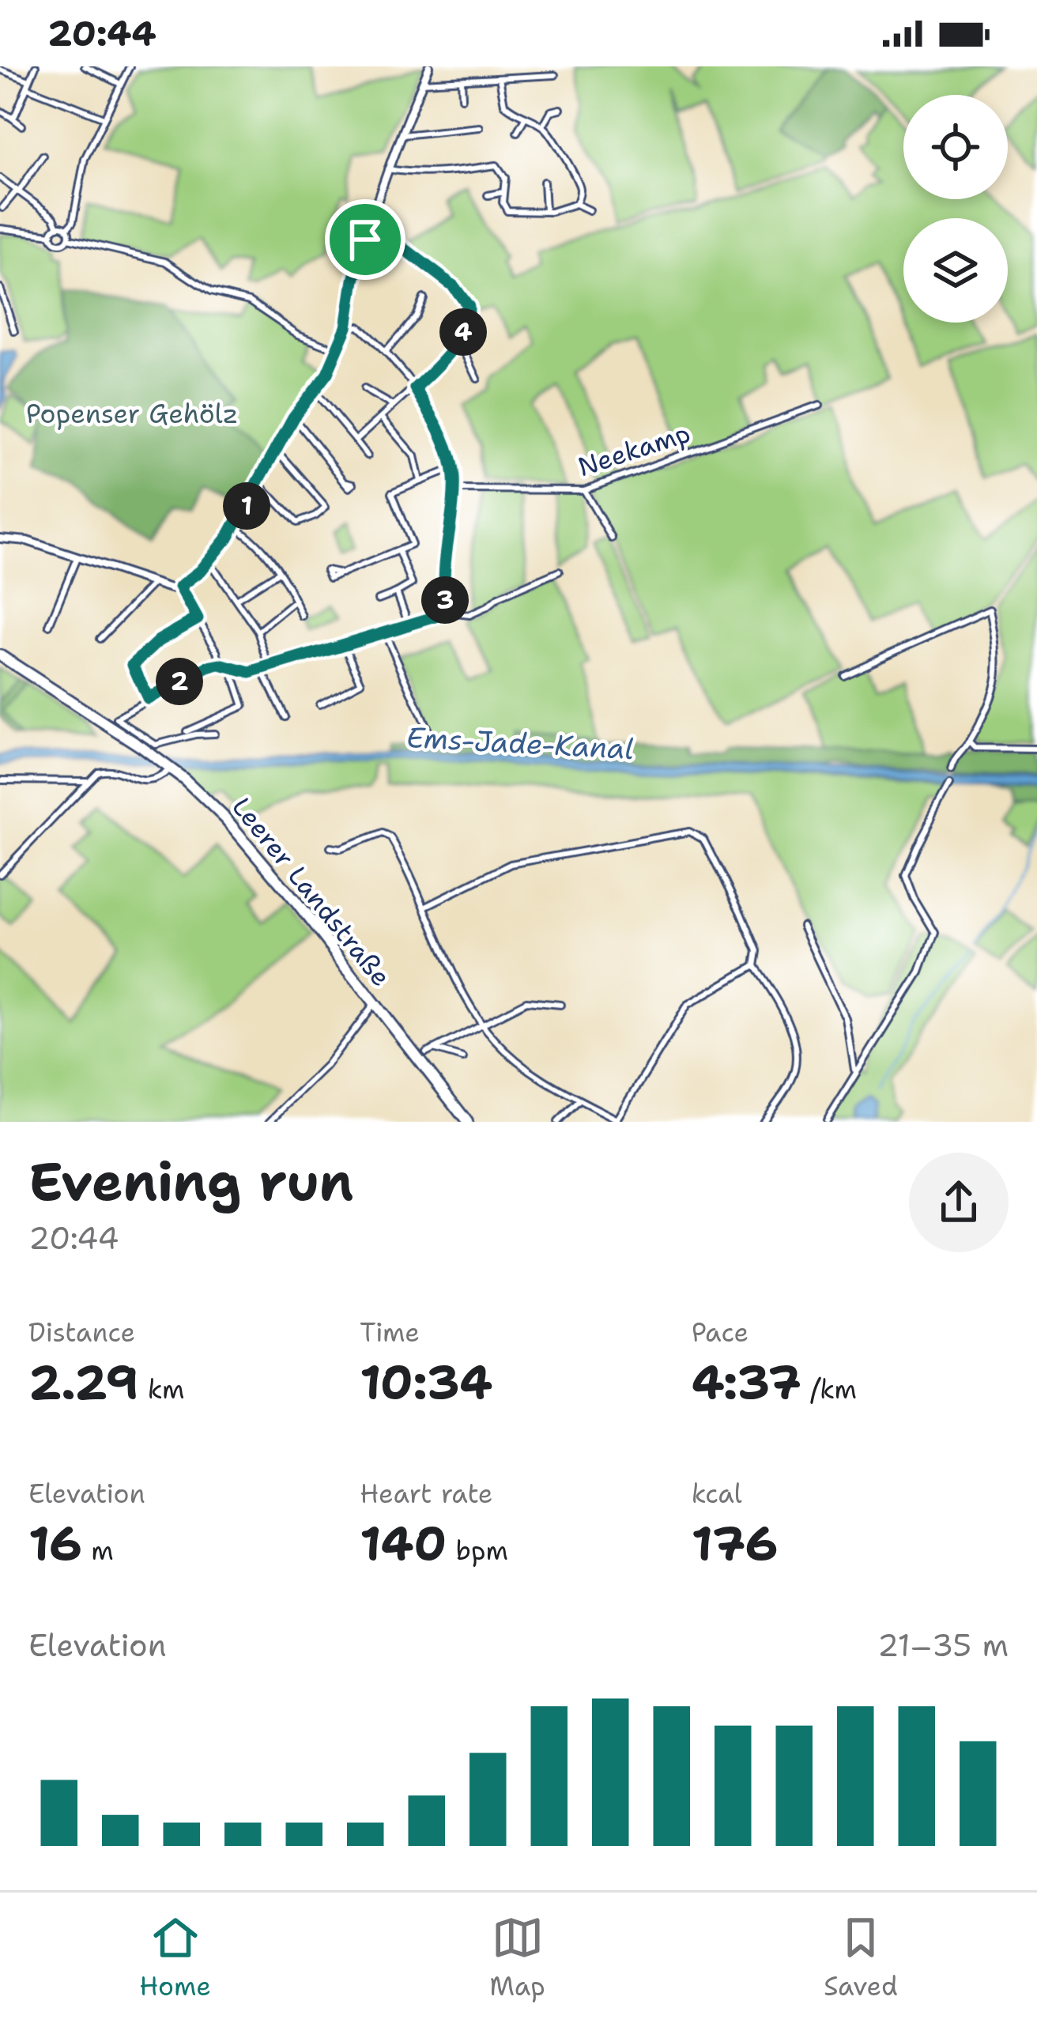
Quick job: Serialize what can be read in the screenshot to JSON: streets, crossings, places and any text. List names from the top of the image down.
{
  "streets": {
    "main road": ["Leerer Landstraße"],
    "street": ["Neekamp"]
  },
  "water": ["Ems-Jade-Kanal"],
  "parks": ["Popenser Gehölz"],
  "page": {
    "status": "20:44",
    "pins": [
      "4",
      "1",
      "3",
      "2"
    ],
    "heading": ["Evening run", "20:44"],
    "stats": [
      ["Distance", "2.29 km"],
      ["Time", "10:34"],
      ["Pace", "4:37 /km"],
      ["Elevation", "16 m"],
      ["Heart rate", "140 bpm"],
      ["kcal", "176"]
    ],
    "chart": ["Elevation", "21–35 m"],
    "tabs": ["Home", "Map", "Saved"]
  }
}
